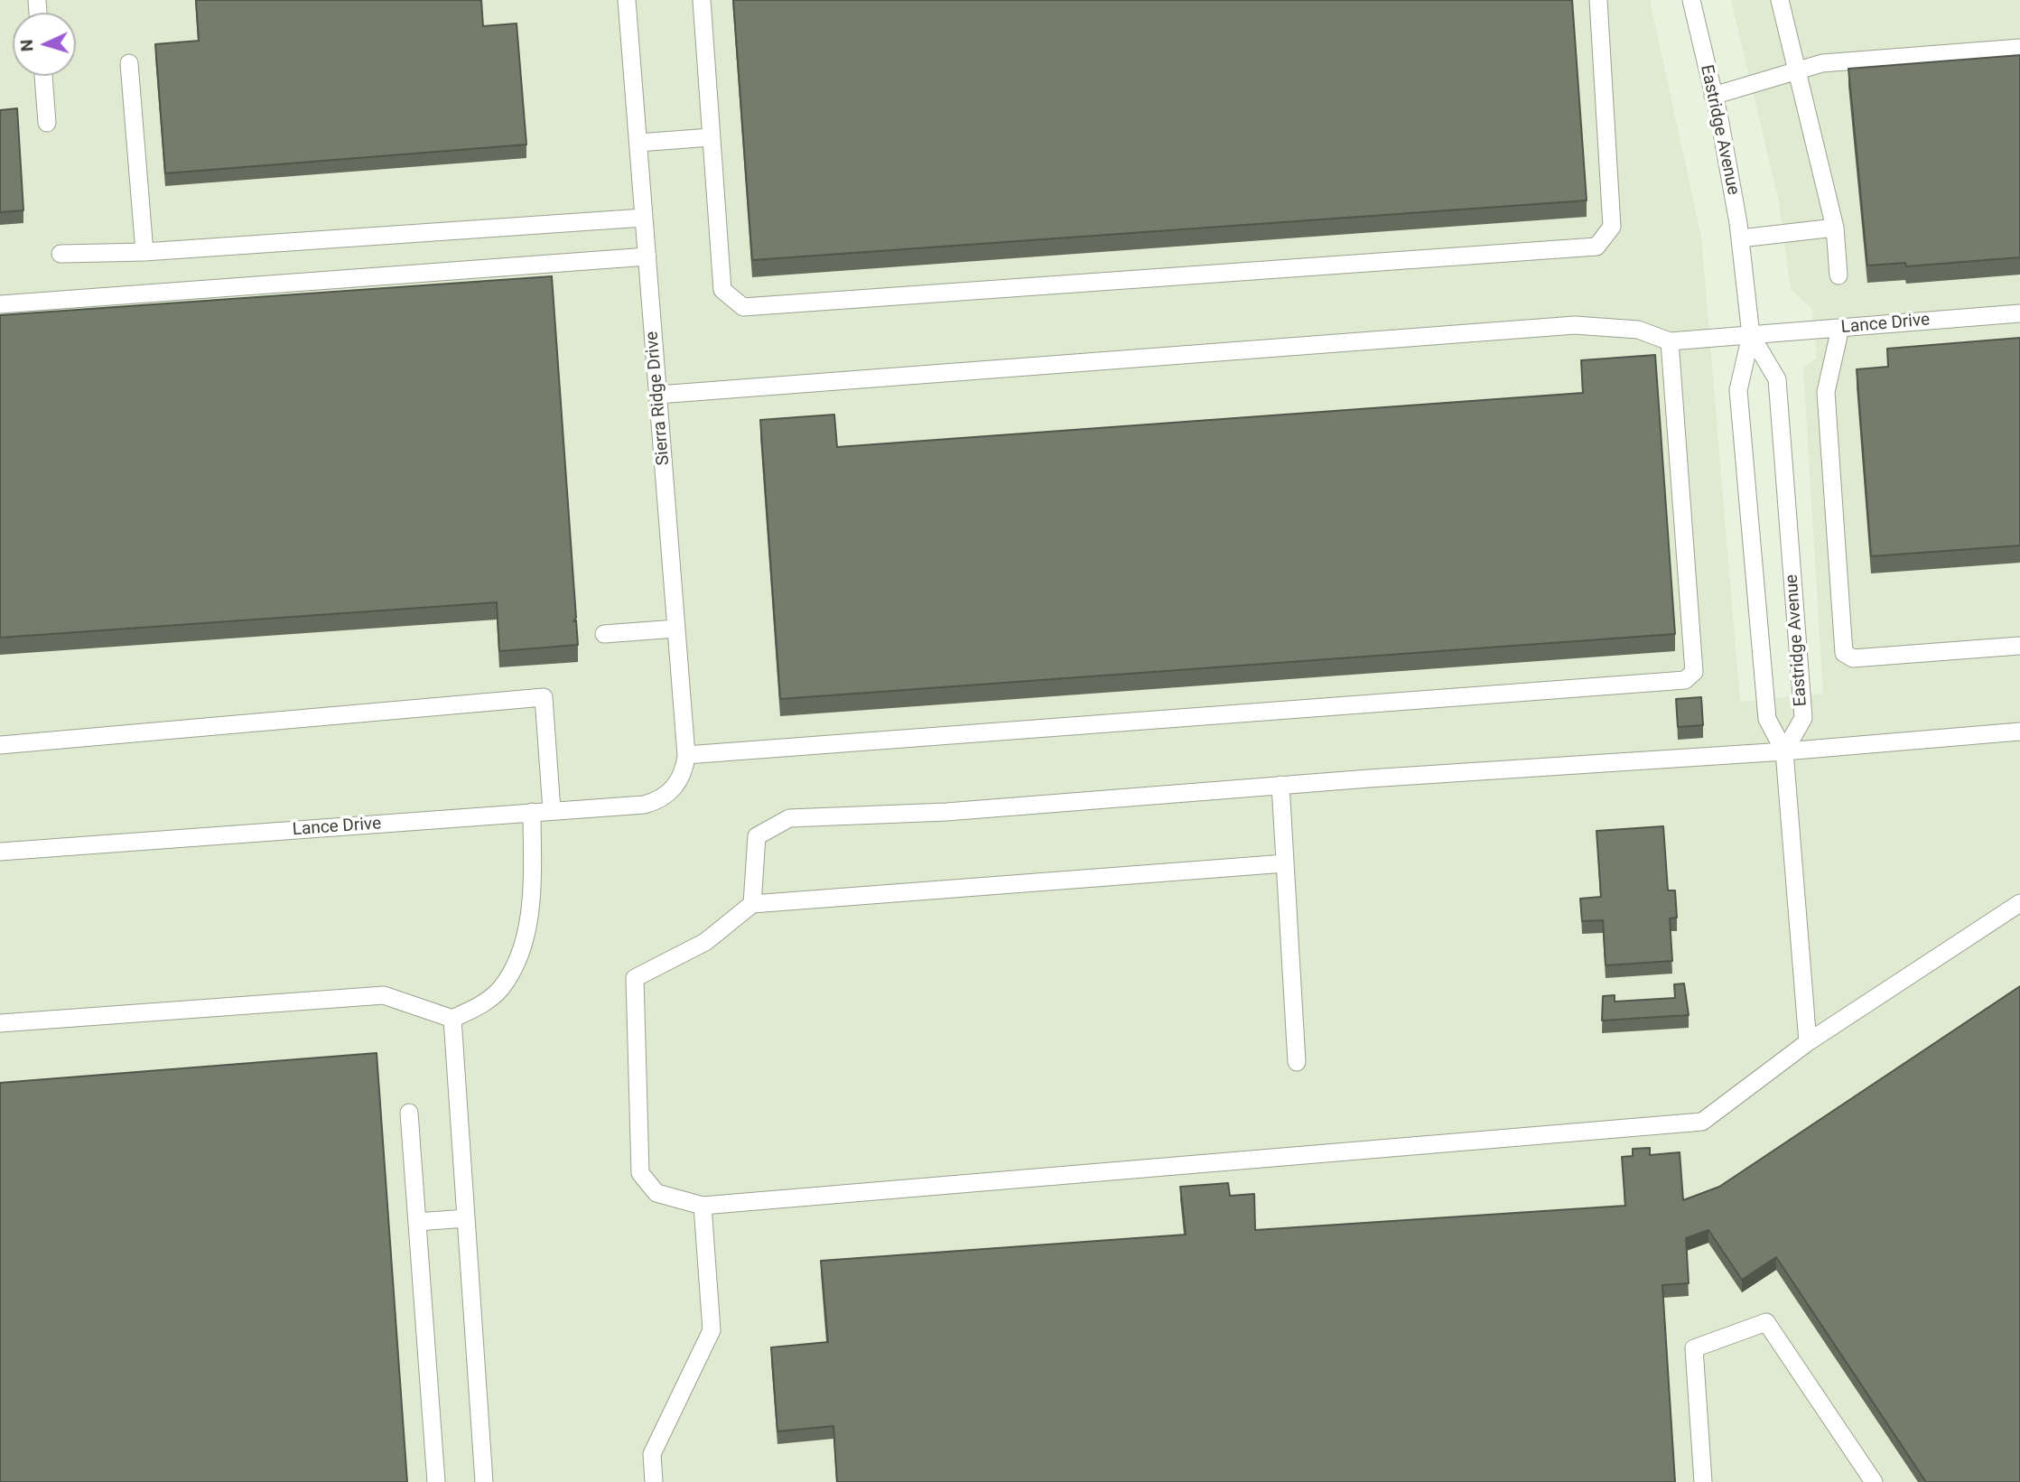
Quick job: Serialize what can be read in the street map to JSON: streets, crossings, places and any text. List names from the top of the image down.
{
  "streets": {
    "street": ["Eastridge Avenue", "Lance Drive", "Sierra Ridge Drive"]
  },
  "crossings": [
    ["Eastridge Avenue", "Lance Drive"],
    ["Lance Drive", "Sierra Ridge Drive"]
  ],
  "north": "left"
}
